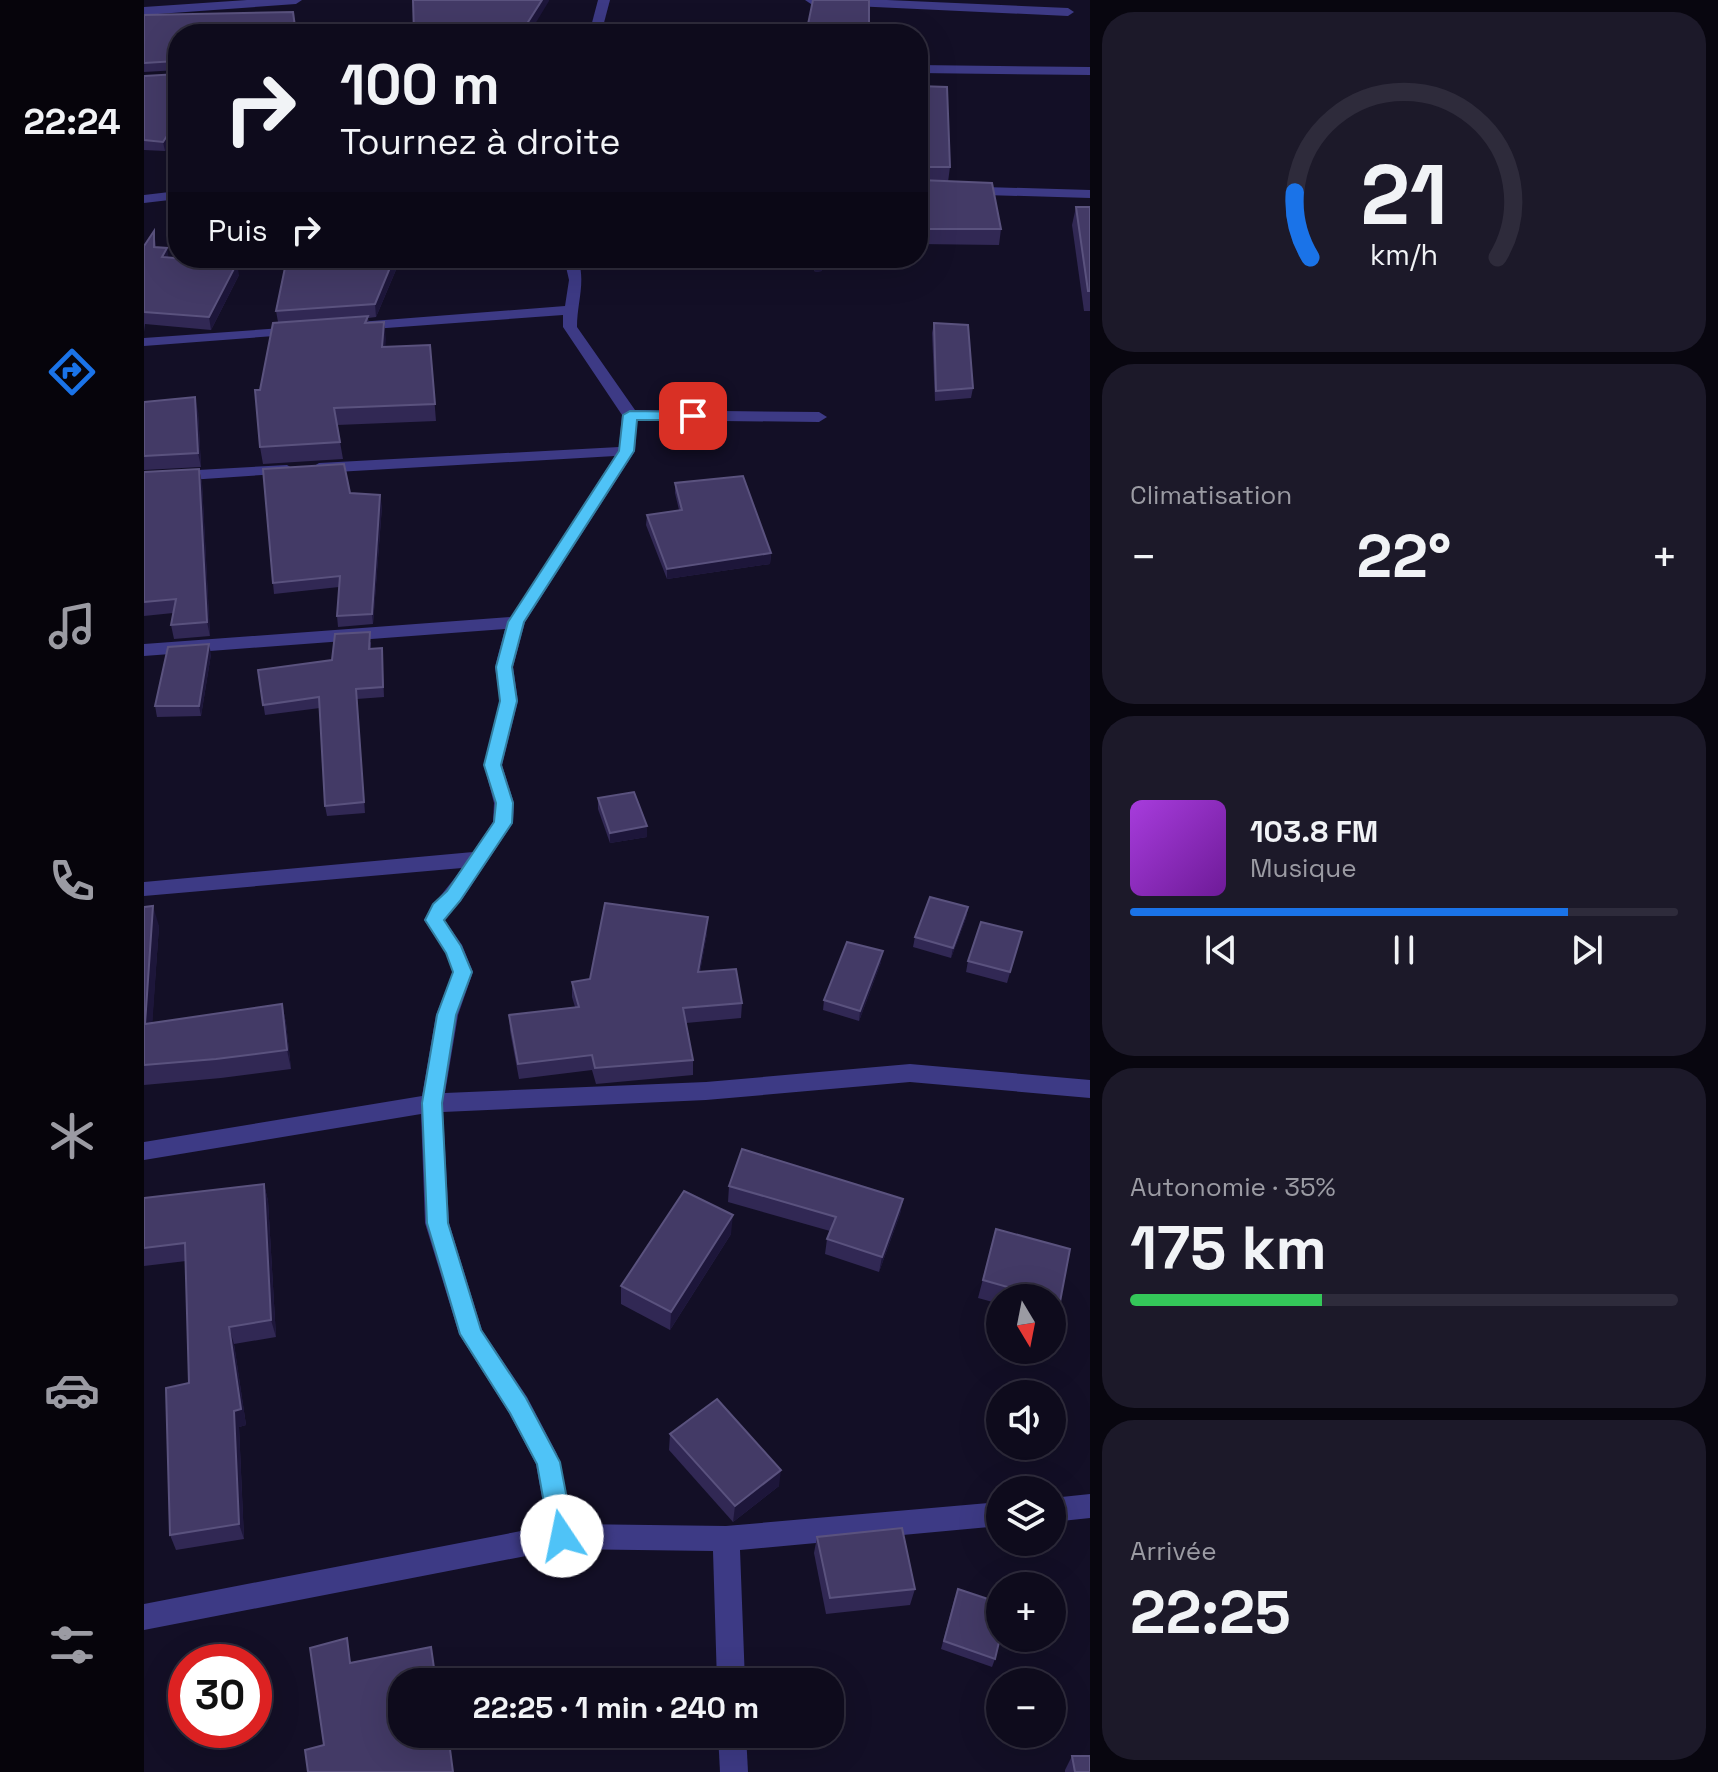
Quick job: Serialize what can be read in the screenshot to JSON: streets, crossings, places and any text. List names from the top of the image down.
{
  "north": "bottom",
  "page": {
    "tabs": "22:24",
    "turn": ["100 m", "Tournez à droite"],
    "then": "Puis",
    "tile": [
      "Climatisation",
      ["Autonomie · 35%", "175 km"],
      ["Arrivée", "22:25"]
    ],
    "heat": ["−", "22°", "+"],
    "song": ["103.8 FM", "Musique"],
    "map_buttons": ["+", "−"],
    "limit": "30",
    "trip": "22:25 · 1 min · 240 m",
    "gauge": ["21", "km/h"]
  }
}
